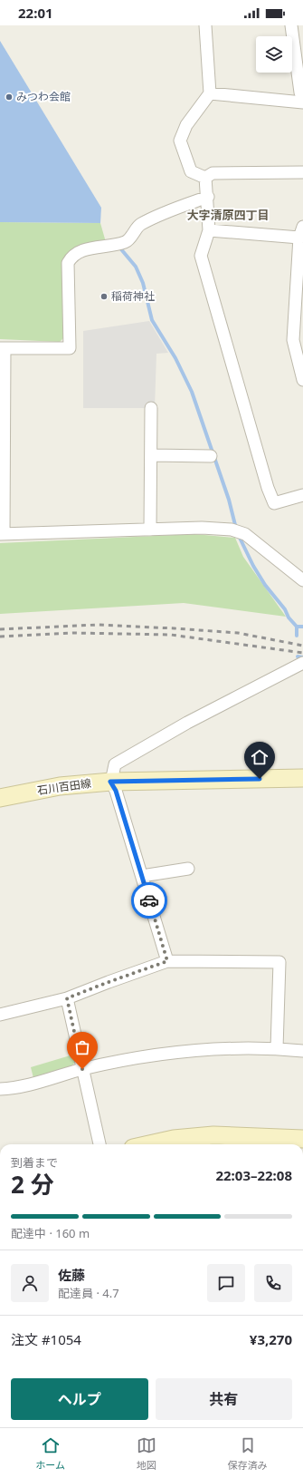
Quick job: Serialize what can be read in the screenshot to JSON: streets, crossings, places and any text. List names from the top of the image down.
{
  "streets": {
    "main road": ["石川百田線"]
  },
  "districts": ["大字清原四丁目"],
  "places": ["みつわ会館", "稲荷神社"],
  "page": {
    "status": "22:01",
    "heading": ["2 分", "到着まで", "22:03–22:08"],
    "panel": [
      "佐藤",
      "配達員 · 4.7",
      "注文 #1054",
      "¥3,270"
    ],
    "bar": "配達中 · 160 m",
    "buttons": ["ヘルプ", "共有"],
    "tabs": ["ホーム", "地図", "保存済み"]
  }
}
